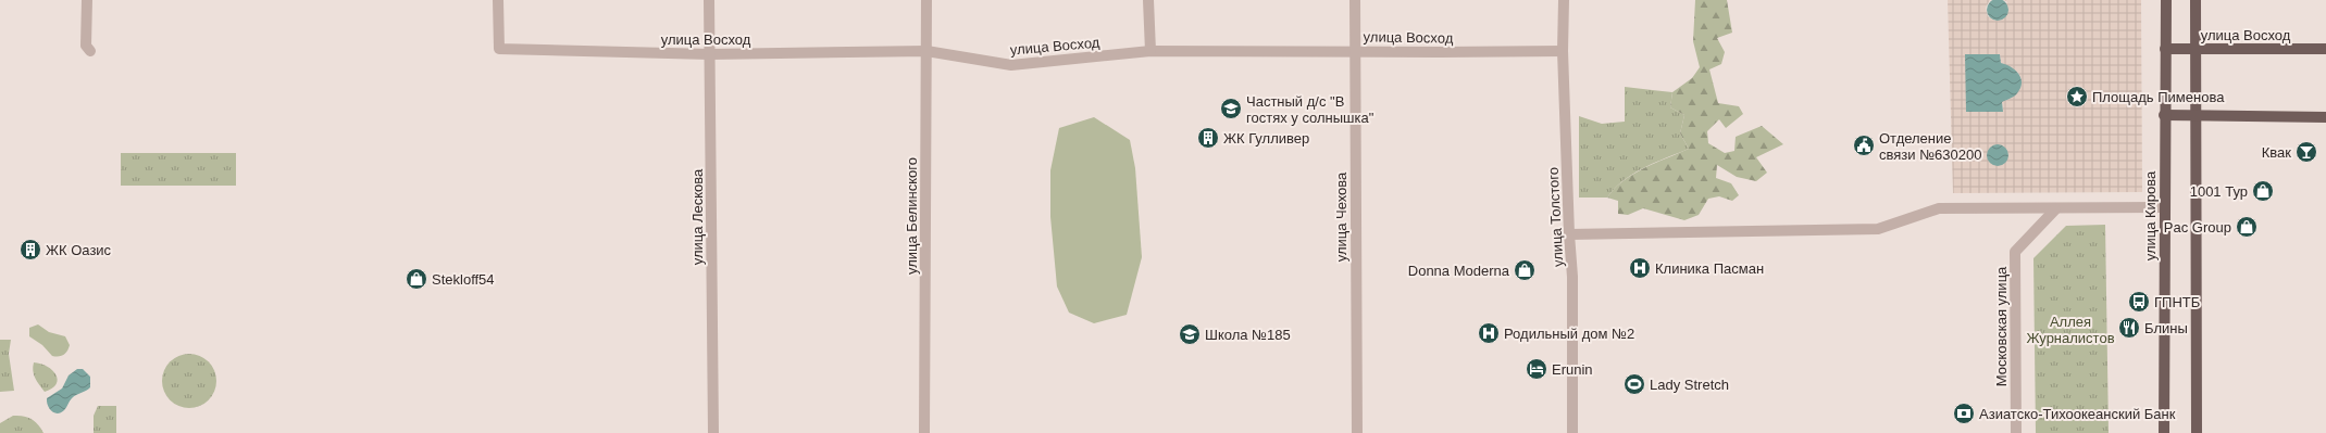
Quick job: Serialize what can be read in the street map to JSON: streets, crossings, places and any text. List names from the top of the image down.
{
  "streets": {
    "main road": ["улица Восход", "улица Кирова"],
    "street": [
      "улица Белинского",
      "улица Лескова",
      "улица Чехова",
      "улица Толстого",
      "Московская улица"
    ]
  },
  "crossings": [
    ["улица Восход", "улица Белинского"],
    ["улица Восход", "улица Кирова"],
    ["улица Восход", "улица Лескова"],
    ["улица Восход", "улица Чехова"],
    ["улица Восход", "улица Толстого"]
  ],
  "parks": ["Аллея Журналистов"],
  "places": {
    "place": ["Площадь Пименова"],
    "school or university": ["Частный д/c \"В гостях у солнышка\"", "Школа №185"],
    "building": ["ЖК Гулливер", "ЖК Оазис"],
    "public building": ["Отделение связи №630200"],
    "bar": ["Квак"],
    "shop": [
      "1001 Тур",
      "Pac Group",
      "Donna Moderna",
      "Stekloff54"
    ],
    "hospital": ["Клиника Пасман", "Родильный дом №2"],
    "bus stop": ["ГПНТБ"],
    "restaurant": ["Блины"],
    "hotel": ["Erunin"],
    "sports": ["Lady Stretch"],
    "bank": ["Азиатско-Тихоокеанский Банк"]
  }
}
